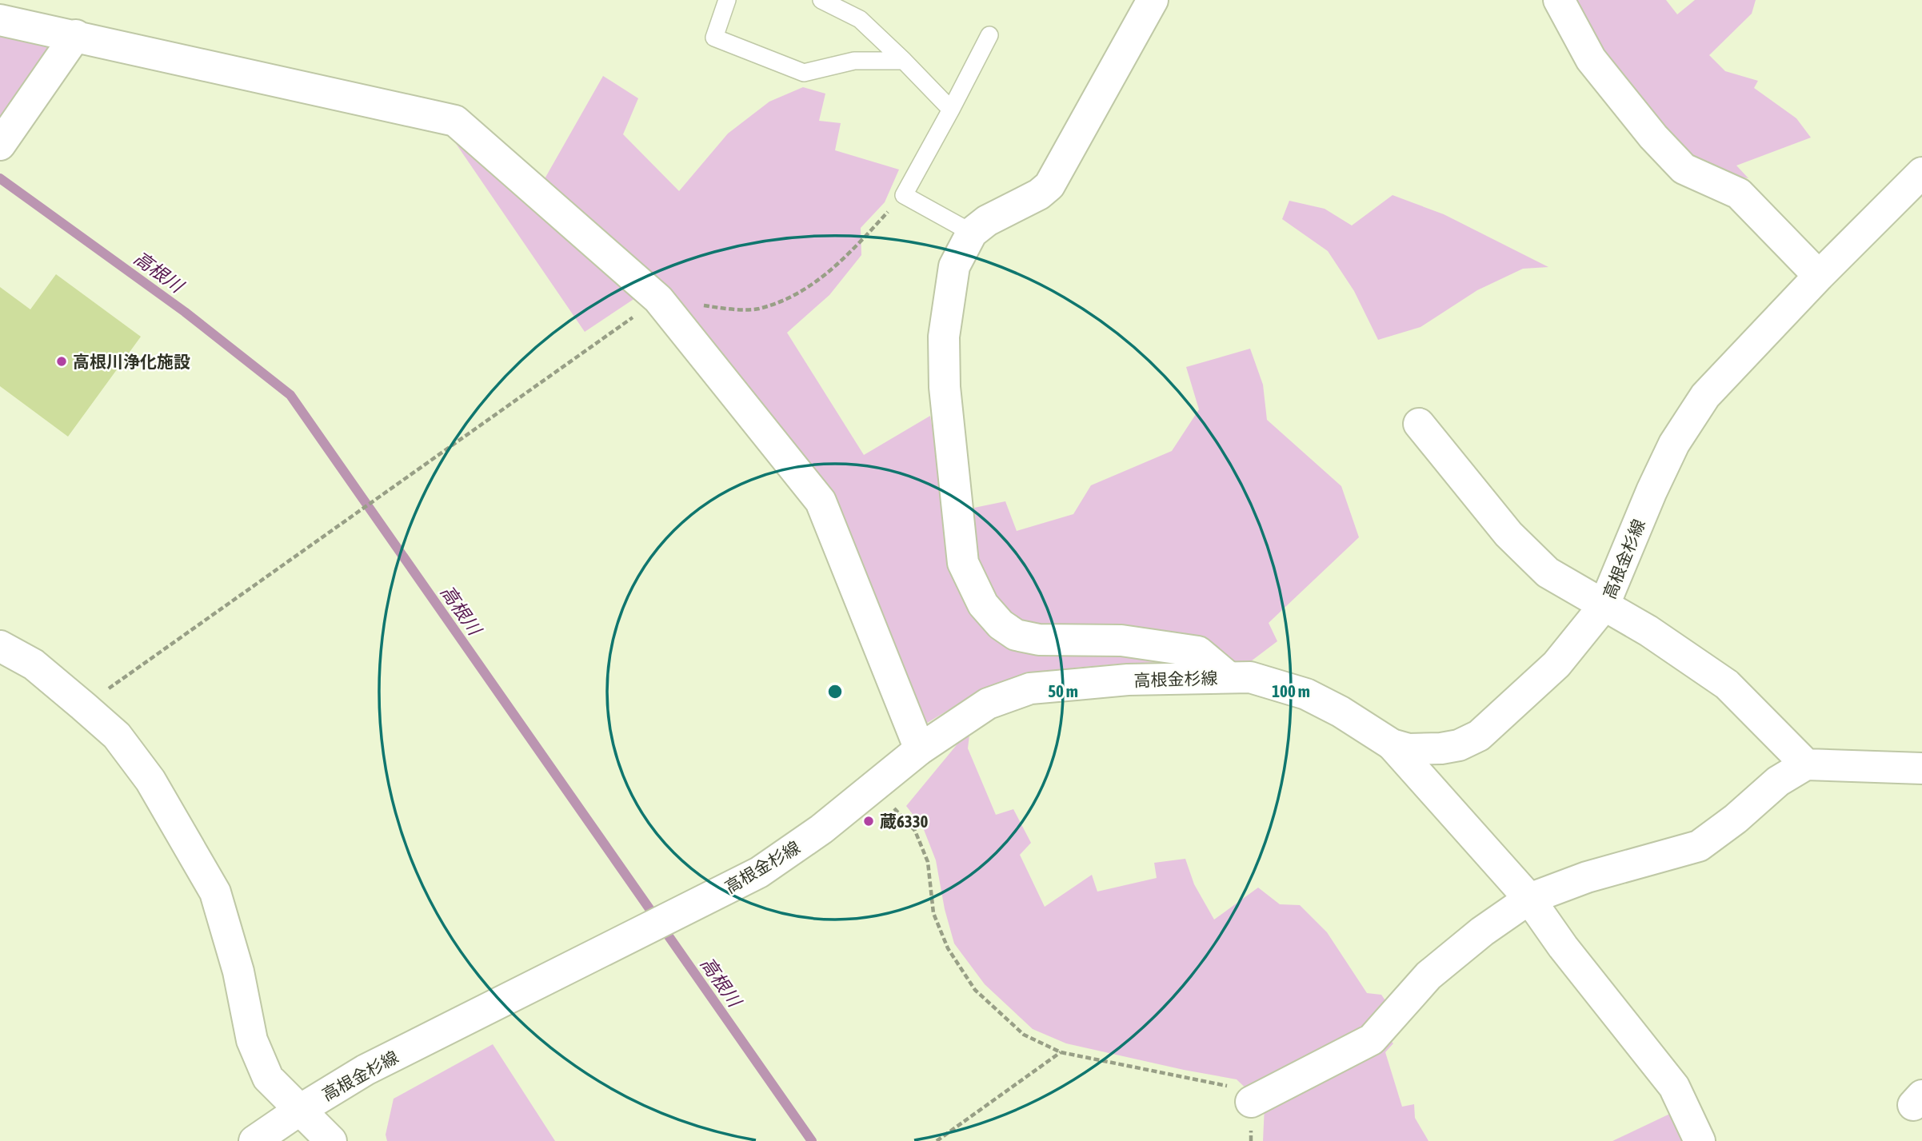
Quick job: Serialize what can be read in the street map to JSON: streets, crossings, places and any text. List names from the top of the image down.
{
  "streets": {
    "street": ["高根金杉線"]
  },
  "water": ["高根川"],
  "places": ["高根川浄化施設", "蔵6330"],
  "rings": ["50 m", "100 m"]
}
